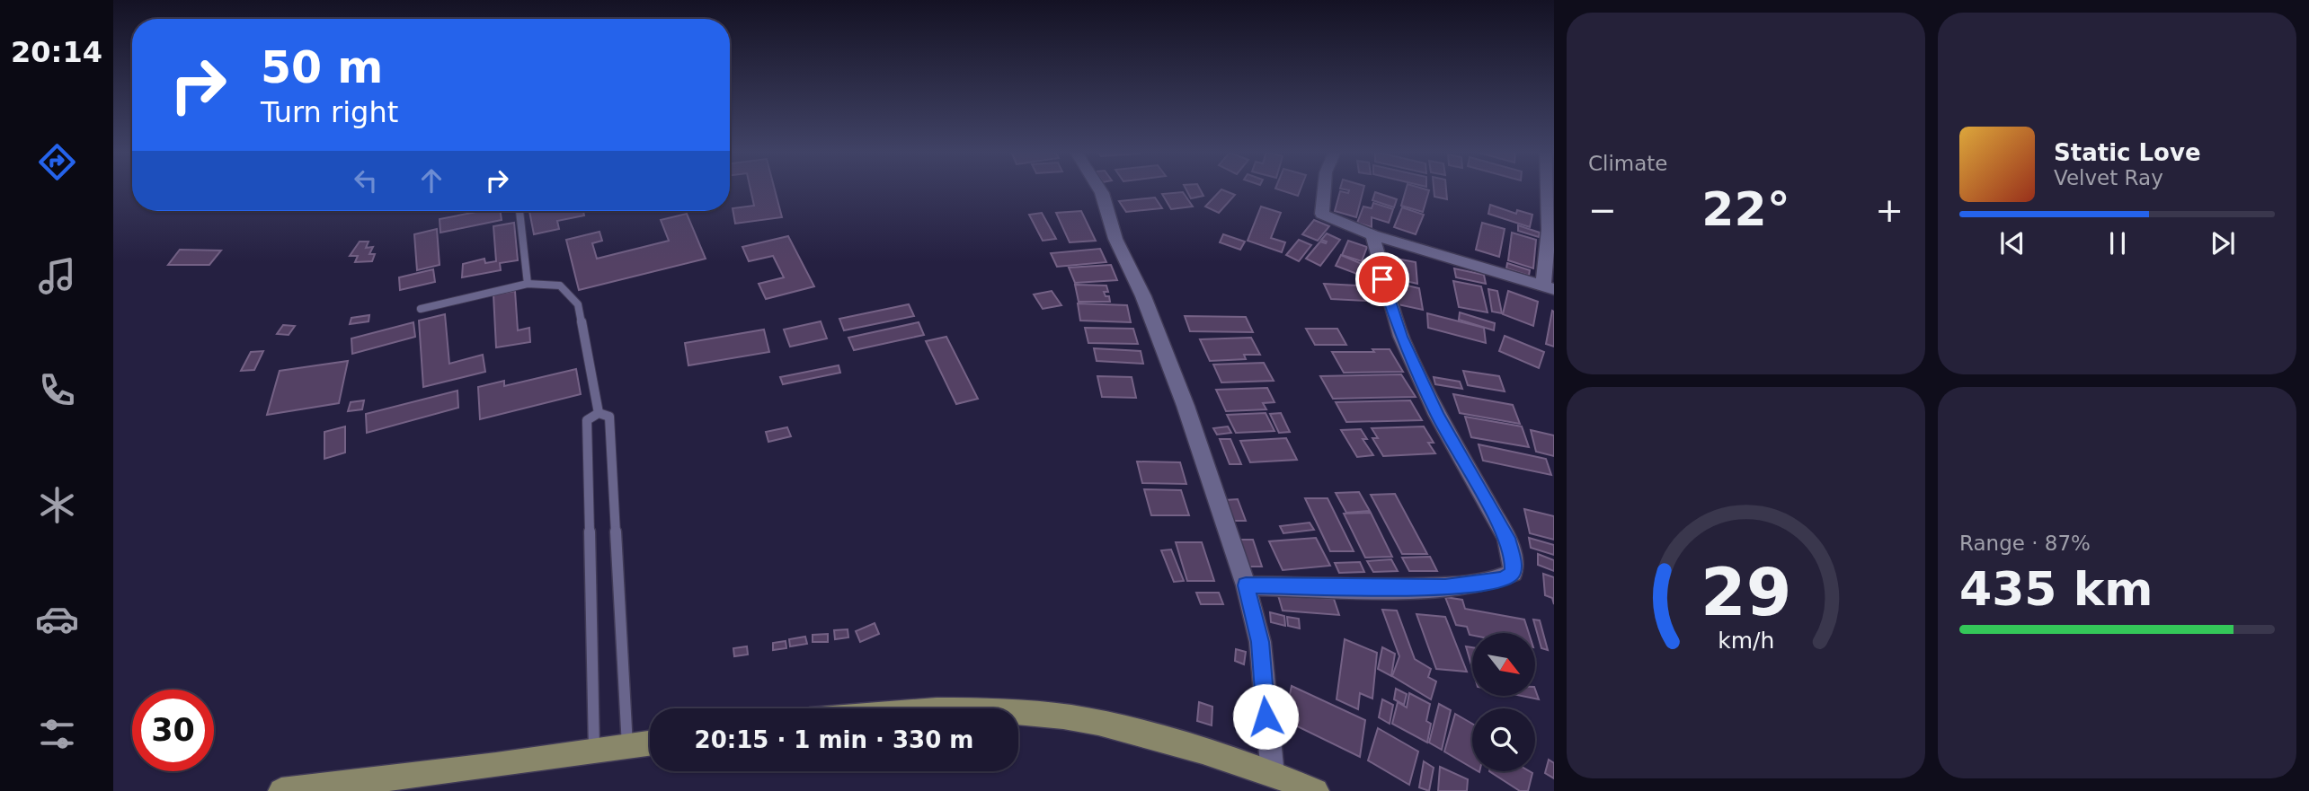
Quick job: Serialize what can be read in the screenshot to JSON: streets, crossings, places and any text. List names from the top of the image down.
{
  "north": "bottom right",
  "page": {
    "tabs": "20:14",
    "tile": [
      "Climate",
      ["Range · 87%", "435 km"]
    ],
    "turn": ["50 m", "Turn right"],
    "song": ["Static Love", "Velvet Ray"],
    "heat": ["−", "22°", "+"],
    "limit": "30",
    "trip": "20:15 · 1 min · 330 m",
    "gauge": ["29", "km/h"]
  }
}
